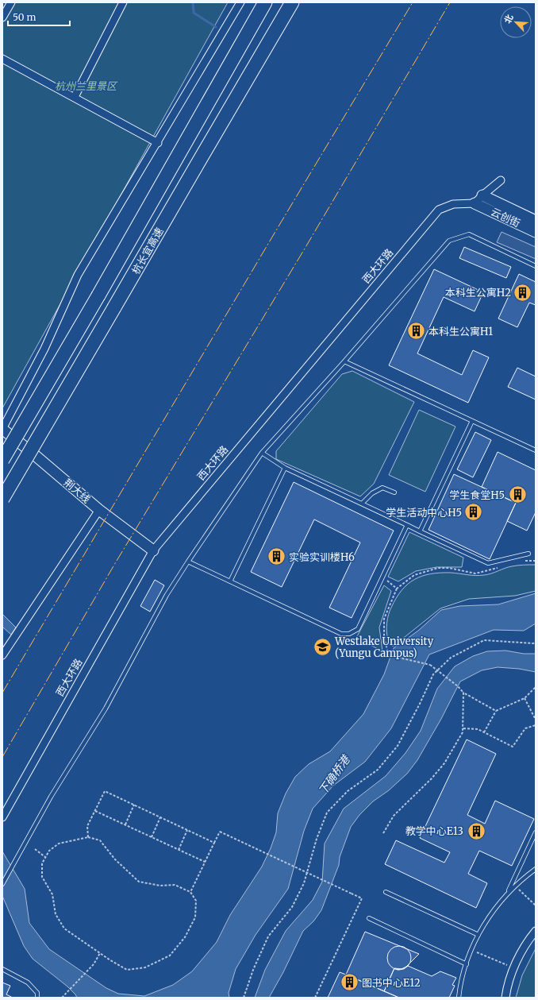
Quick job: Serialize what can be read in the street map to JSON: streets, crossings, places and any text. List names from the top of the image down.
{
  "streets": {
    "highway": ["杭长宜高速"],
    "street": ["云创街", "西大环路", "荆大线"]
  },
  "crossings": [
    ["云创街", "西大环路"],
    ["西大环路", "荆大线"]
  ],
  "water": ["下确桥港"],
  "parks": ["杭州兰里景区"],
  "places": {
    "building": [
      "本科生公寓H2",
      "本科生公寓H1",
      "学生食堂H5",
      "学生活动中心H5",
      "实验实训楼H6",
      "教学中心E13",
      "图书中心E12"
    ],
    "school or university": ["Westlake University (Yungu Campus)"]
  },
  "scale_bar": "50 m",
  "north": "top left"
}
